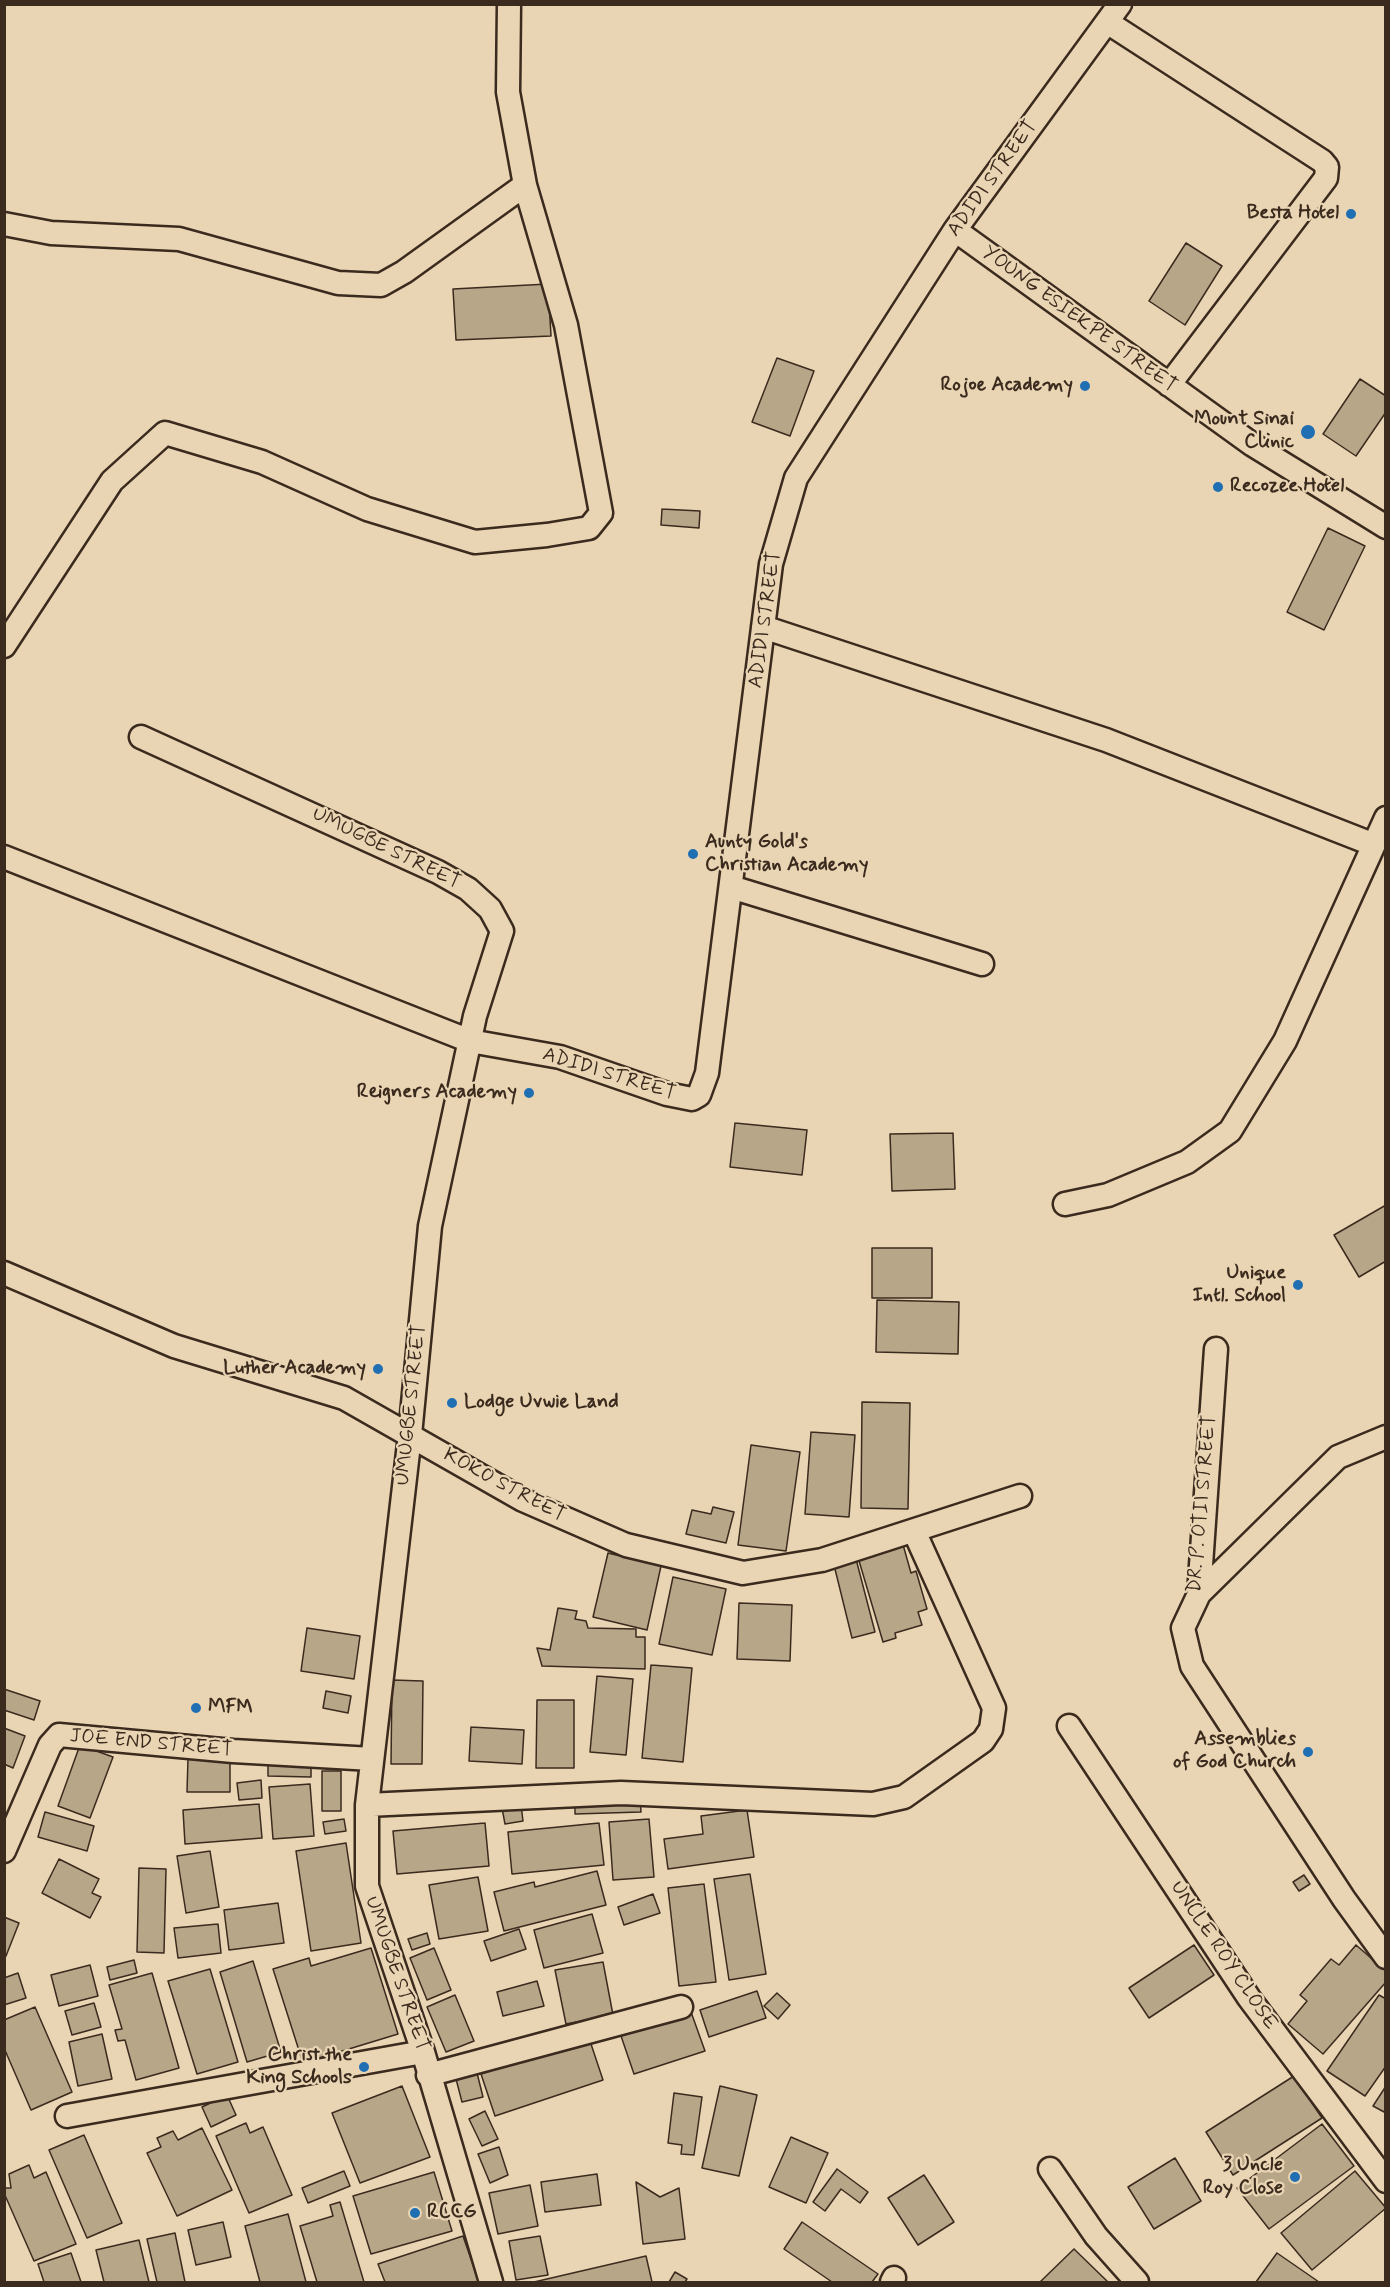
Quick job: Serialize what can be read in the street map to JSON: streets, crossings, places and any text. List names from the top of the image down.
{
  "streets": {
    "street": [
      "ADIDI STREET",
      "YOUNG ESIEKPE STREET",
      "UMUGBE STREET",
      "KOKO STREET",
      "DR. P. OTII STREET",
      "JOE END STREET",
      "UNCLE ROY CLOSE"
    ]
  },
  "crossings": [
    ["ADIDI STREET", "YOUNG ESIEKPE STREET"],
    ["ADIDI STREET", "UMUGBE STREET"],
    ["UMUGBE STREET", "KOKO STREET"],
    ["UMUGBE STREET", "JOE END STREET"]
  ],
  "places": [
    "Besta Hotel",
    "Rojoe Academy",
    "Mount Sinai Clinic",
    "Recozee Hotel",
    "Aunty Gold's Christian Academy",
    "Reigners Academy",
    "Unique Intl. School",
    "Luther Academy",
    "Lodge Uvwie Land",
    "MFM",
    "Assemblies of God Church",
    "Christ the King Schools",
    "3 Uncle Roy Close",
    "RCCG"
  ]
}
